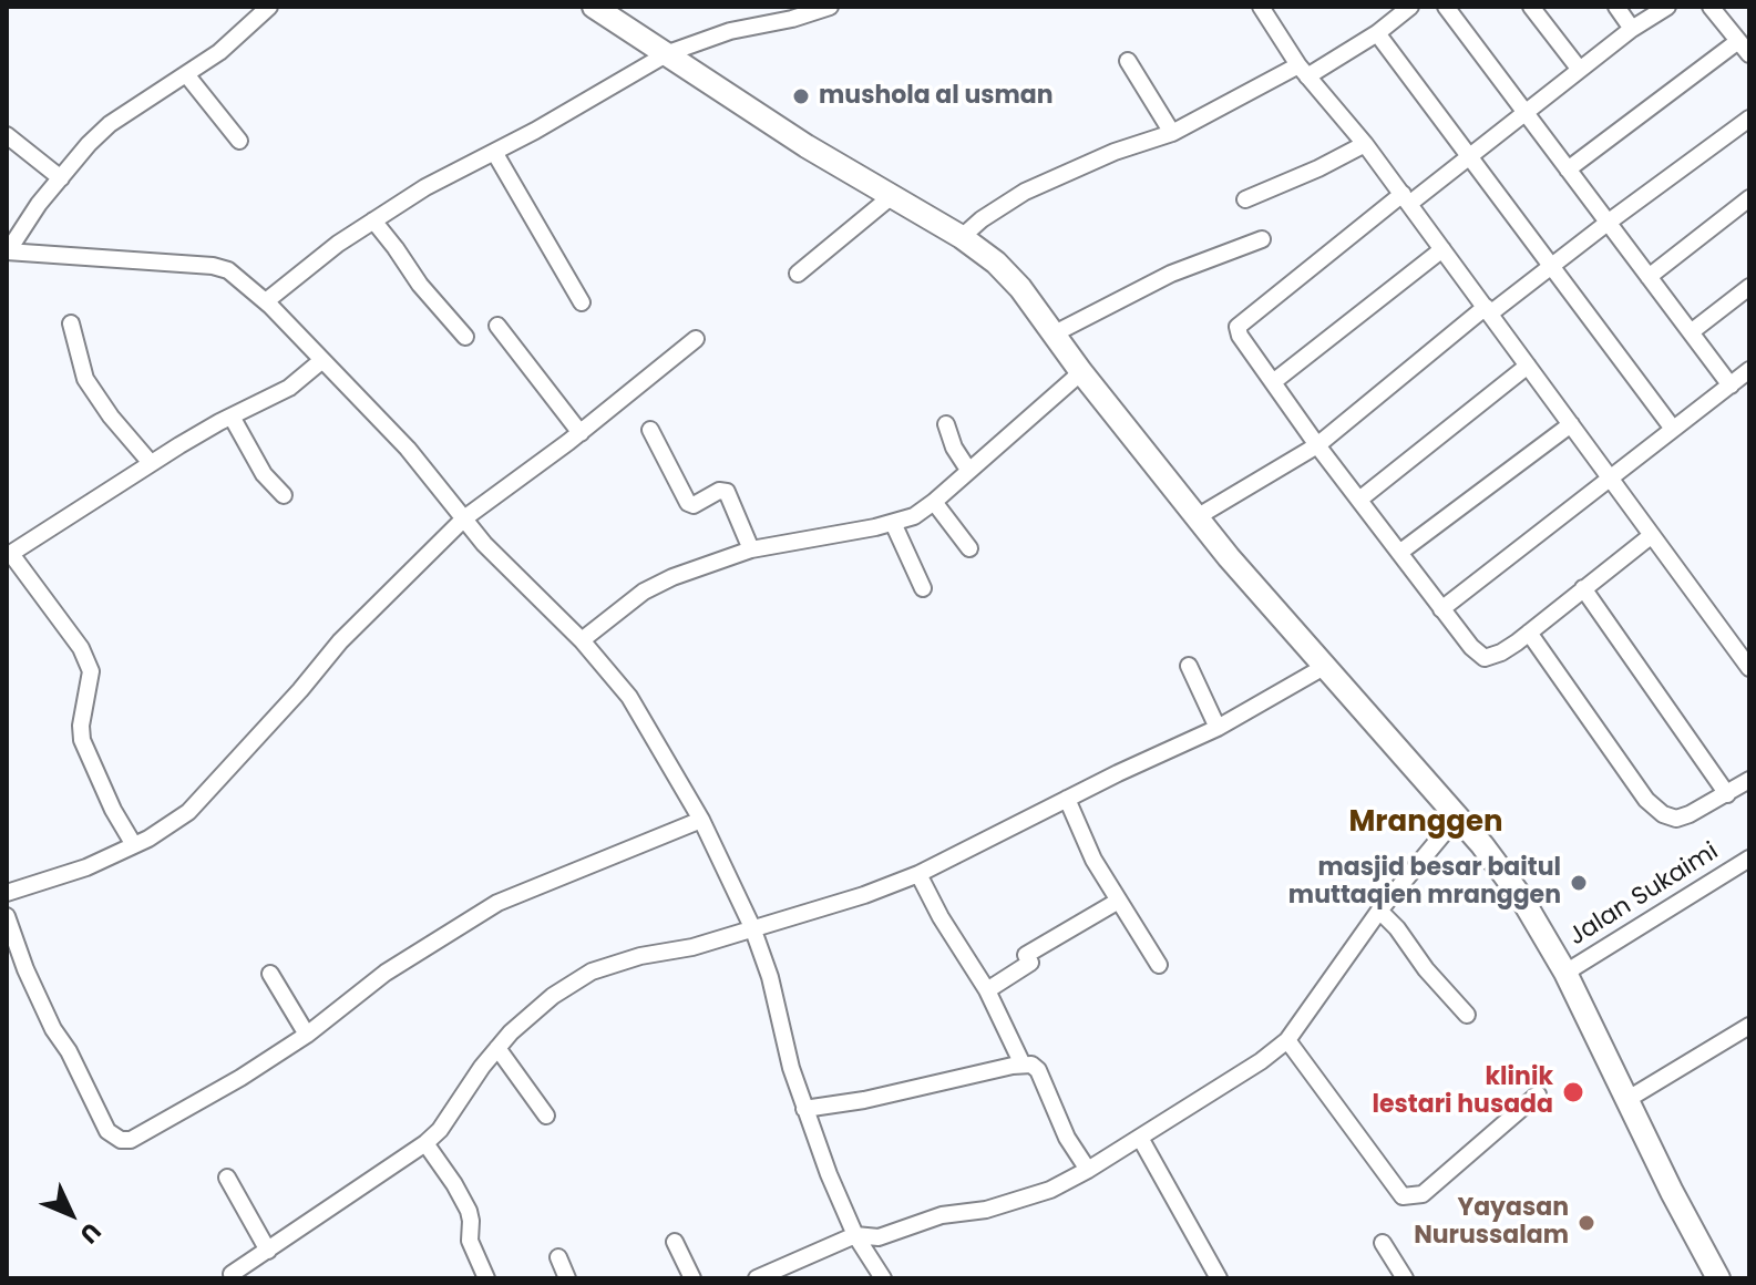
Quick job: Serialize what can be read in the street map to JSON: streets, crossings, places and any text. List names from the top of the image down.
{
  "streets": {
    "street": ["Jalan Sukaimi"]
  },
  "districts": ["Mranggen"],
  "places": [
    "mushola al usman",
    "masjid besar baitul muttaqien mranggen",
    "klinik lestari husada",
    "Yayasan Nurussalam"
  ],
  "north": "bottom right"
}
